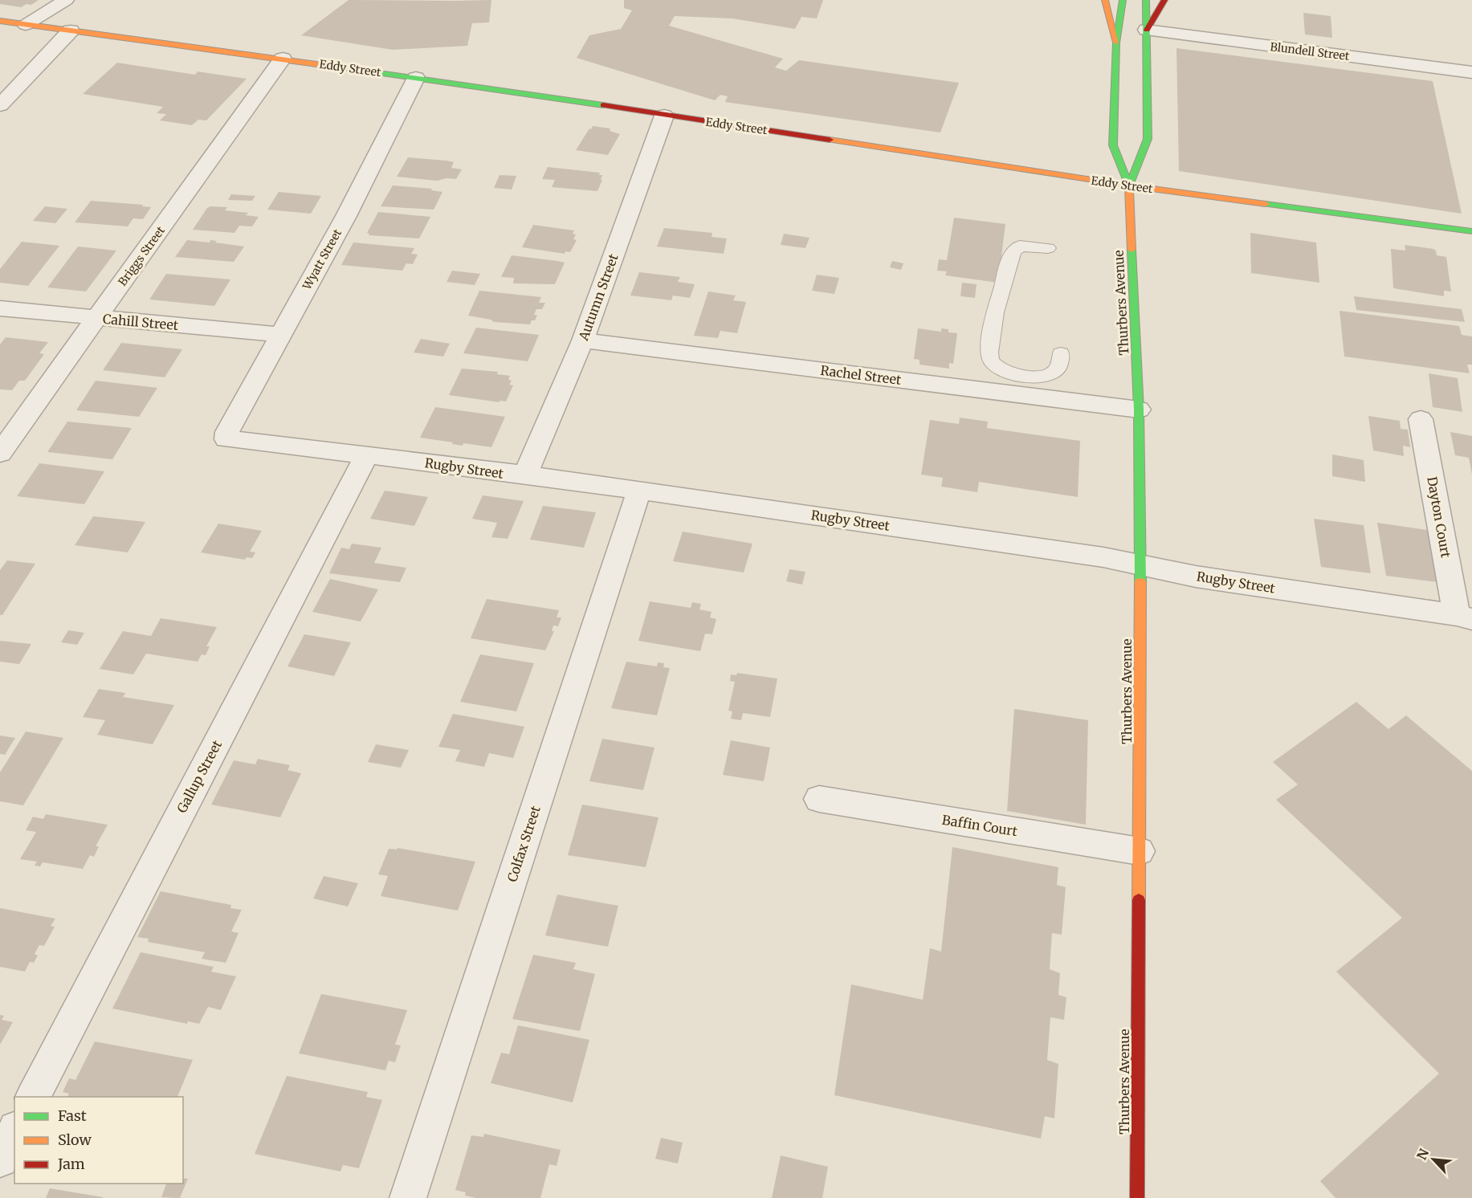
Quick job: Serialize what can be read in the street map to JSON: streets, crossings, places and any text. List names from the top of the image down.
{
  "streets": {
    "main road": ["Eddy Street", "Thurbers Avenue"],
    "street": [
      "Blundell Street",
      "Briggs Street",
      "Wyatt Street",
      "Autumn Street",
      "Cahill Street",
      "Rachel Street",
      "Rugby Street",
      "Dayton Court",
      "Gallup Street",
      "Baffin Court",
      "Colfax Street"
    ]
  },
  "crossings": [
    ["Blundell Street", "Thurbers Avenue"],
    ["Eddy Street", "Briggs Street"],
    ["Eddy Street", "Wyatt Street"],
    ["Eddy Street", "Autumn Street"],
    ["Eddy Street", "Thurbers Avenue"],
    ["Briggs Street", "Cahill Street"],
    ["Wyatt Street", "Cahill Street"],
    ["Wyatt Street", "Rugby Street"],
    ["Autumn Street", "Rachel Street"],
    ["Autumn Street", "Rugby Street"],
    ["Thurbers Avenue", "Rachel Street"],
    ["Thurbers Avenue", "Rugby Street"],
    ["Thurbers Avenue", "Baffin Court"],
    ["Rugby Street", "Dayton Court"],
    ["Rugby Street", "Gallup Street"],
    ["Rugby Street", "Colfax Street"]
  ],
  "legend": ["Fast", "Slow", "Jam"],
  "north": "top left"
}
